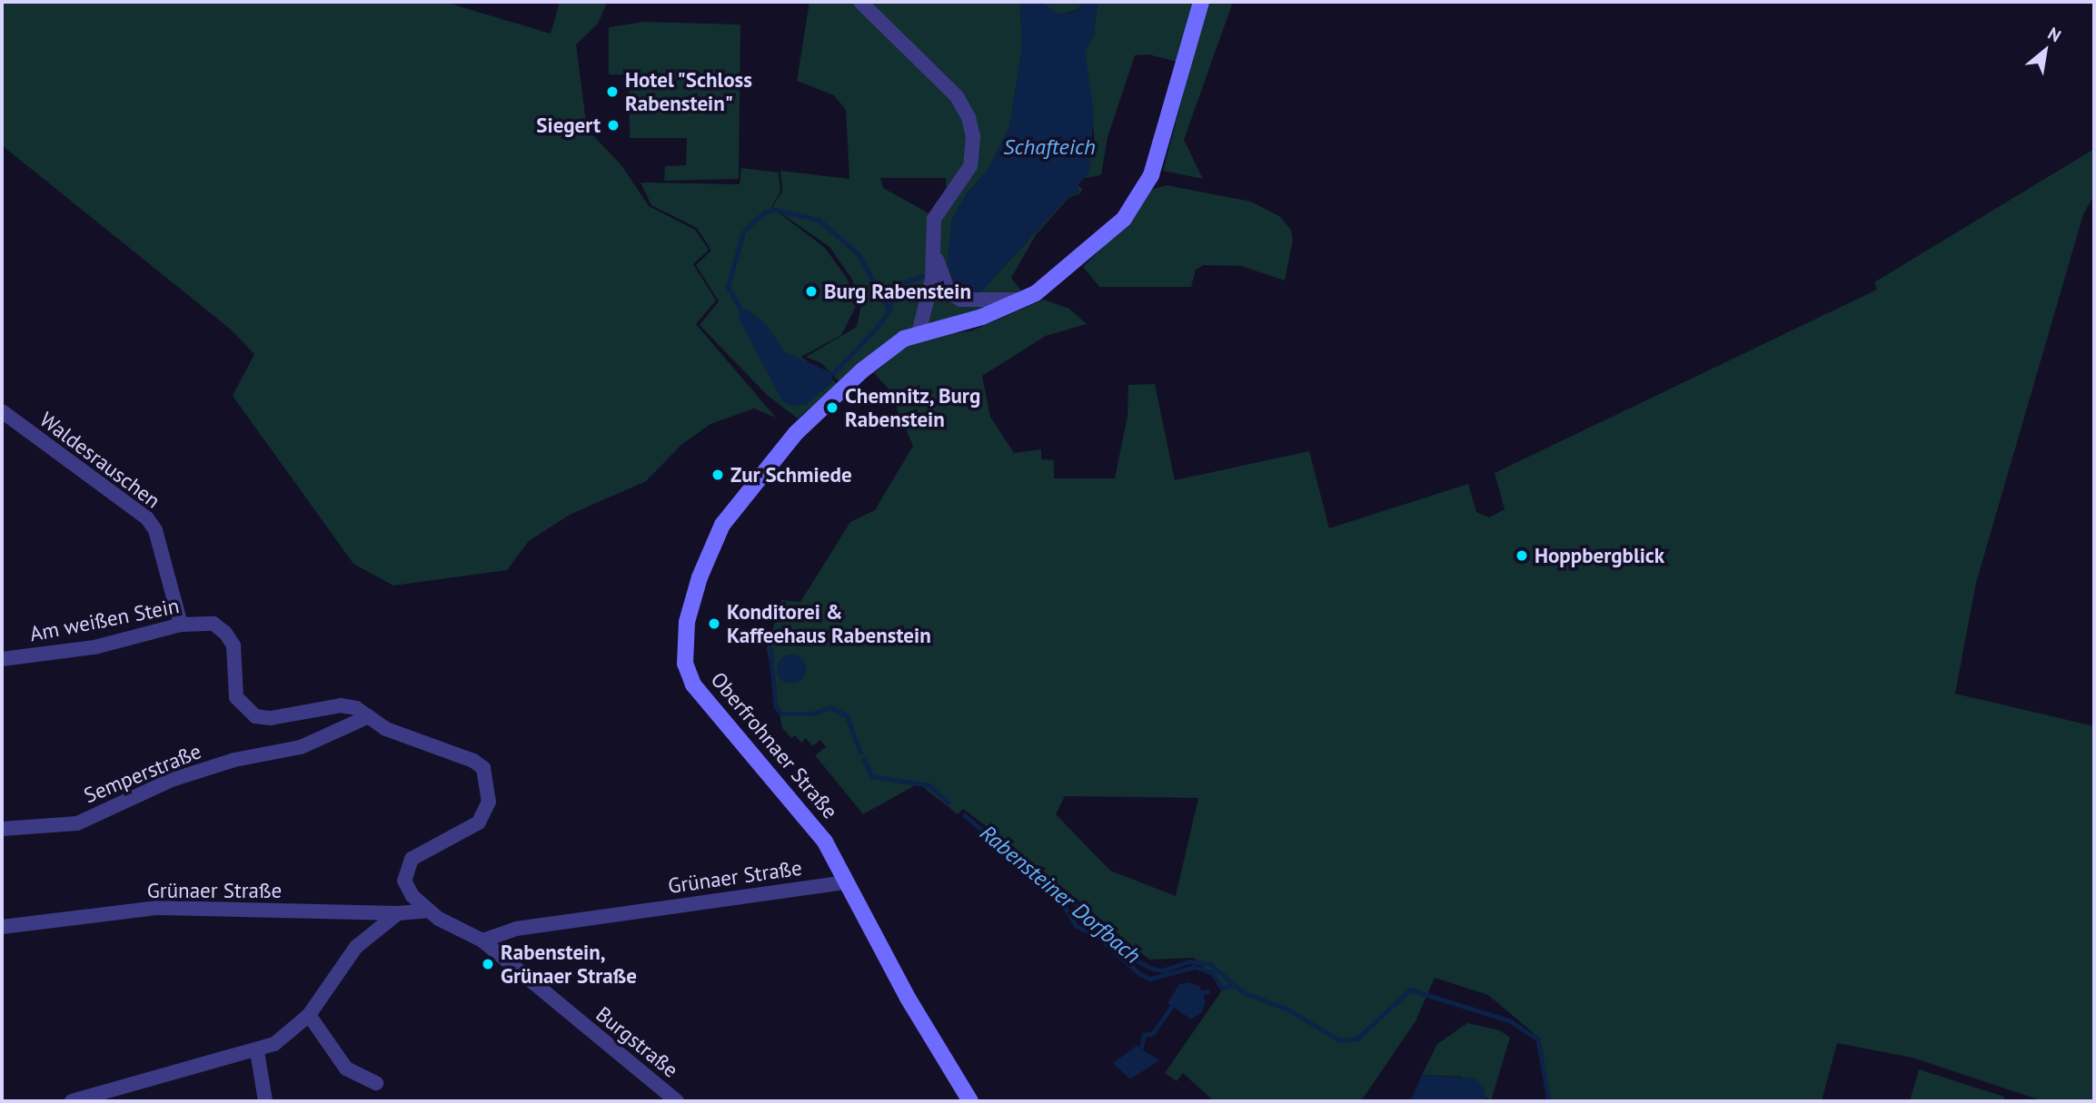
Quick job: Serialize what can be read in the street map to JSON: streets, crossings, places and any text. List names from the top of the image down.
{
  "streets": {
    "main road": ["Oberfrohnaer Straße"],
    "street": [
      "Waldesrauschen",
      "Am weißen Stein",
      "Semperstraße",
      "Grünaer Straße",
      "Burgstraße"
    ]
  },
  "crossings": [
    ["Waldesrauschen", "Am weißen Stein"],
    ["Am weißen Stein", "Semperstraße"],
    ["Am weißen Stein", "Grünaer Straße"],
    ["Am weißen Stein", "Burgstraße"],
    ["Oberfrohnaer Straße", "Grünaer Straße"],
    ["Grünaer Straße", "Burgstraße"]
  ],
  "water": ["Schafteich", "Rabensteiner Dorfbach"],
  "places": [
    "Hotel \"Schloss Rabenstein\"",
    "Siegert",
    "Burg Rabenstein",
    "Chemnitz, Burg Rabenstein",
    "Zur Schmiede",
    "Hoppbergblick",
    "Konditorei & Kaffeehaus Rabenstein",
    "Rabenstein, Grünaer Straße"
  ],
  "north": "top right"
}
